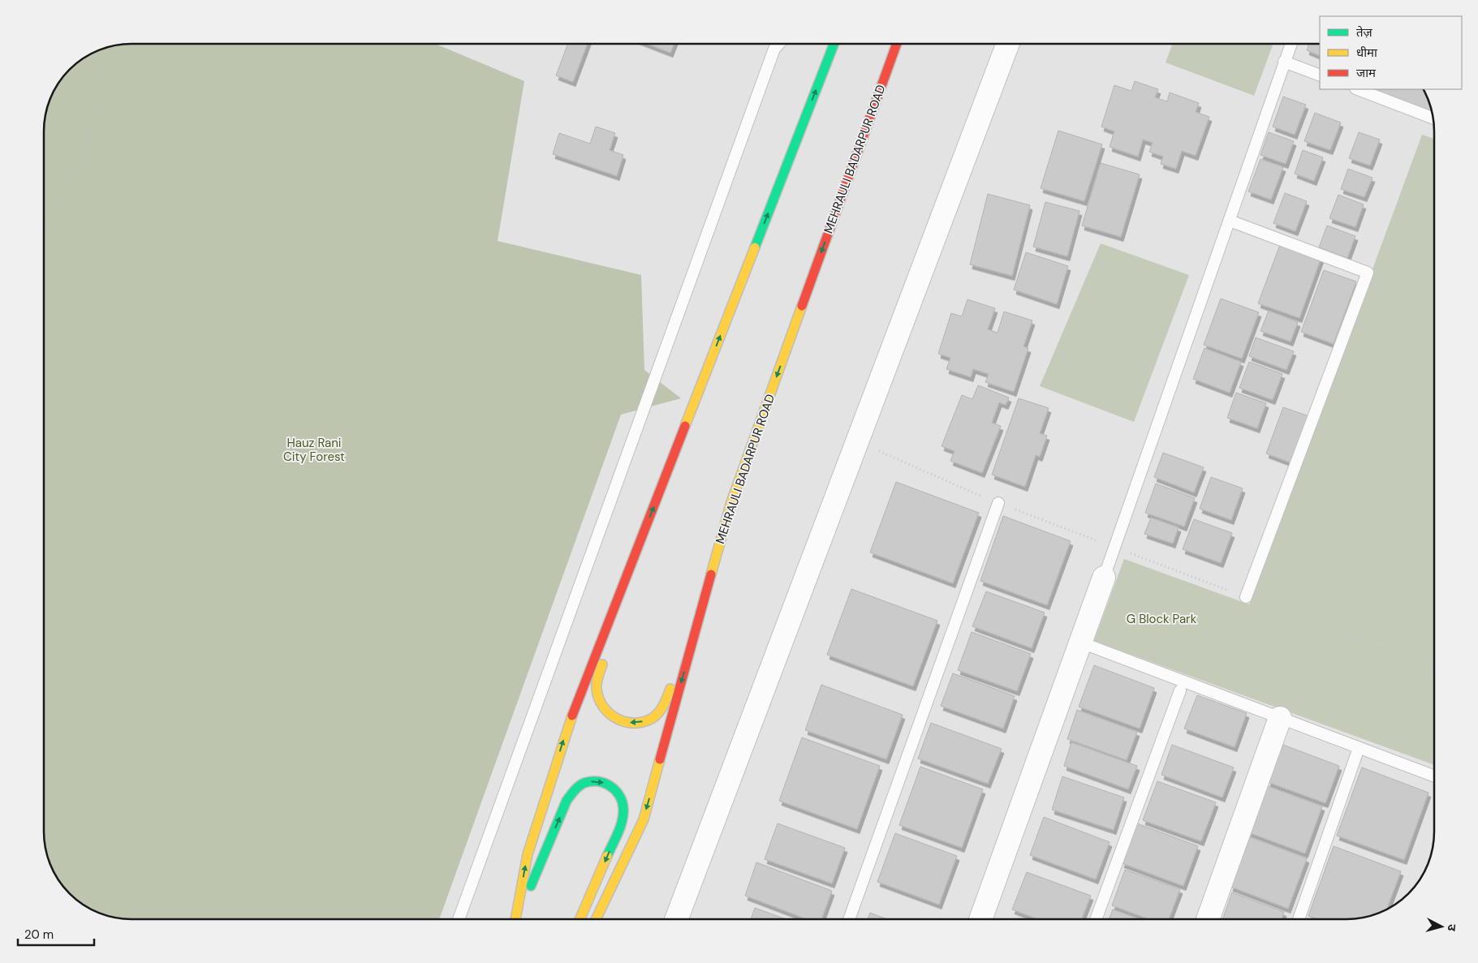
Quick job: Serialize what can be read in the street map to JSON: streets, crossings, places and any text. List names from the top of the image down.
{
  "streets": {
    "main road": ["MEHRAULI BADARPUR ROAD"]
  },
  "parks": ["Hauz Rani City Forest", "G Block Park"],
  "legend": ["तेज़", "धीमा", "जाम"],
  "scale_bar": "20 m",
  "north": "right"
}
